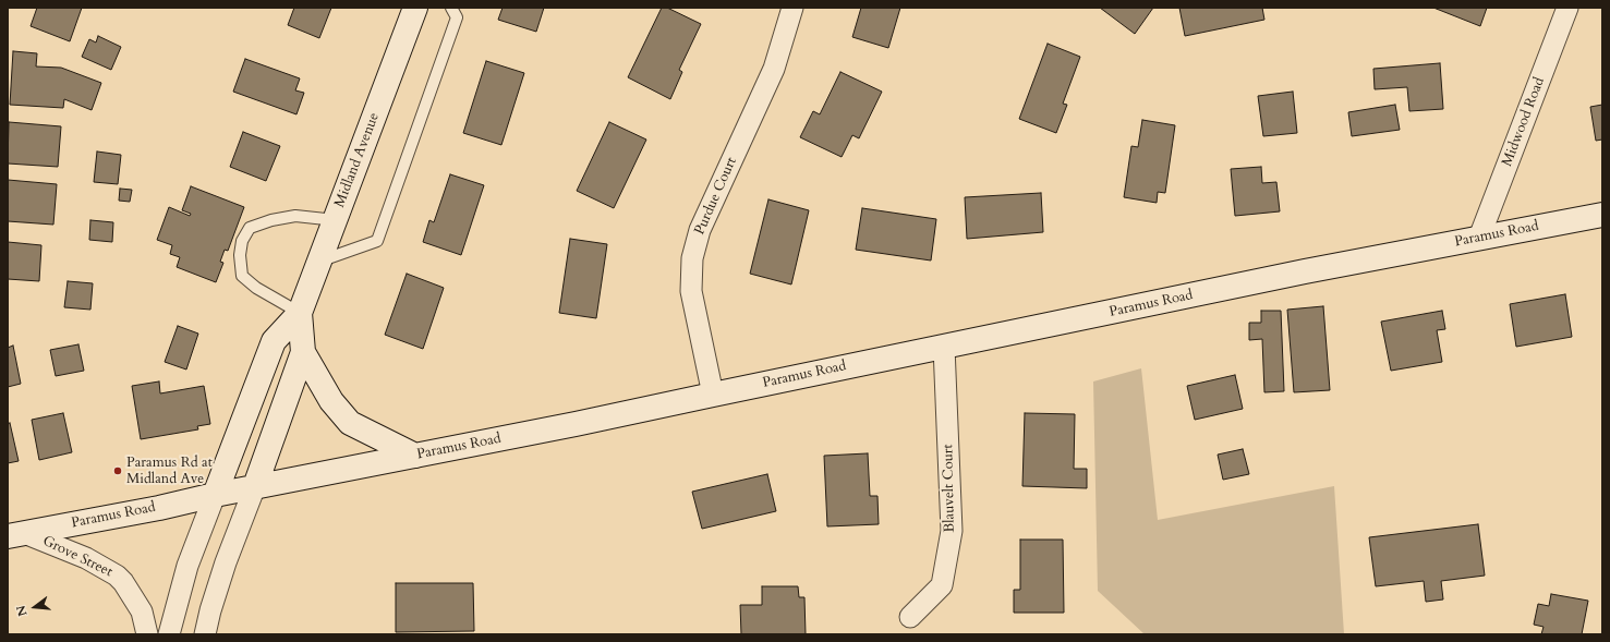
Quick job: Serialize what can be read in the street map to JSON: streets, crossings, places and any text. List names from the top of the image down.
{
  "streets": {
    "main road": ["Midland Avenue", "Paramus Road"],
    "street": [
      "Midwood Road",
      "Purdue Court",
      "Blauvelt Court",
      "Grove Street"
    ]
  },
  "crossings": [
    ["Midwood Road", "Paramus Road"],
    ["Midland Avenue", "Paramus Road"],
    ["Purdue Court", "Paramus Road"],
    ["Paramus Road", "Blauvelt Court"],
    ["Paramus Road", "Grove Street"]
  ],
  "places": ["Paramus Rd at Midland Ave"],
  "north": "left"
}
